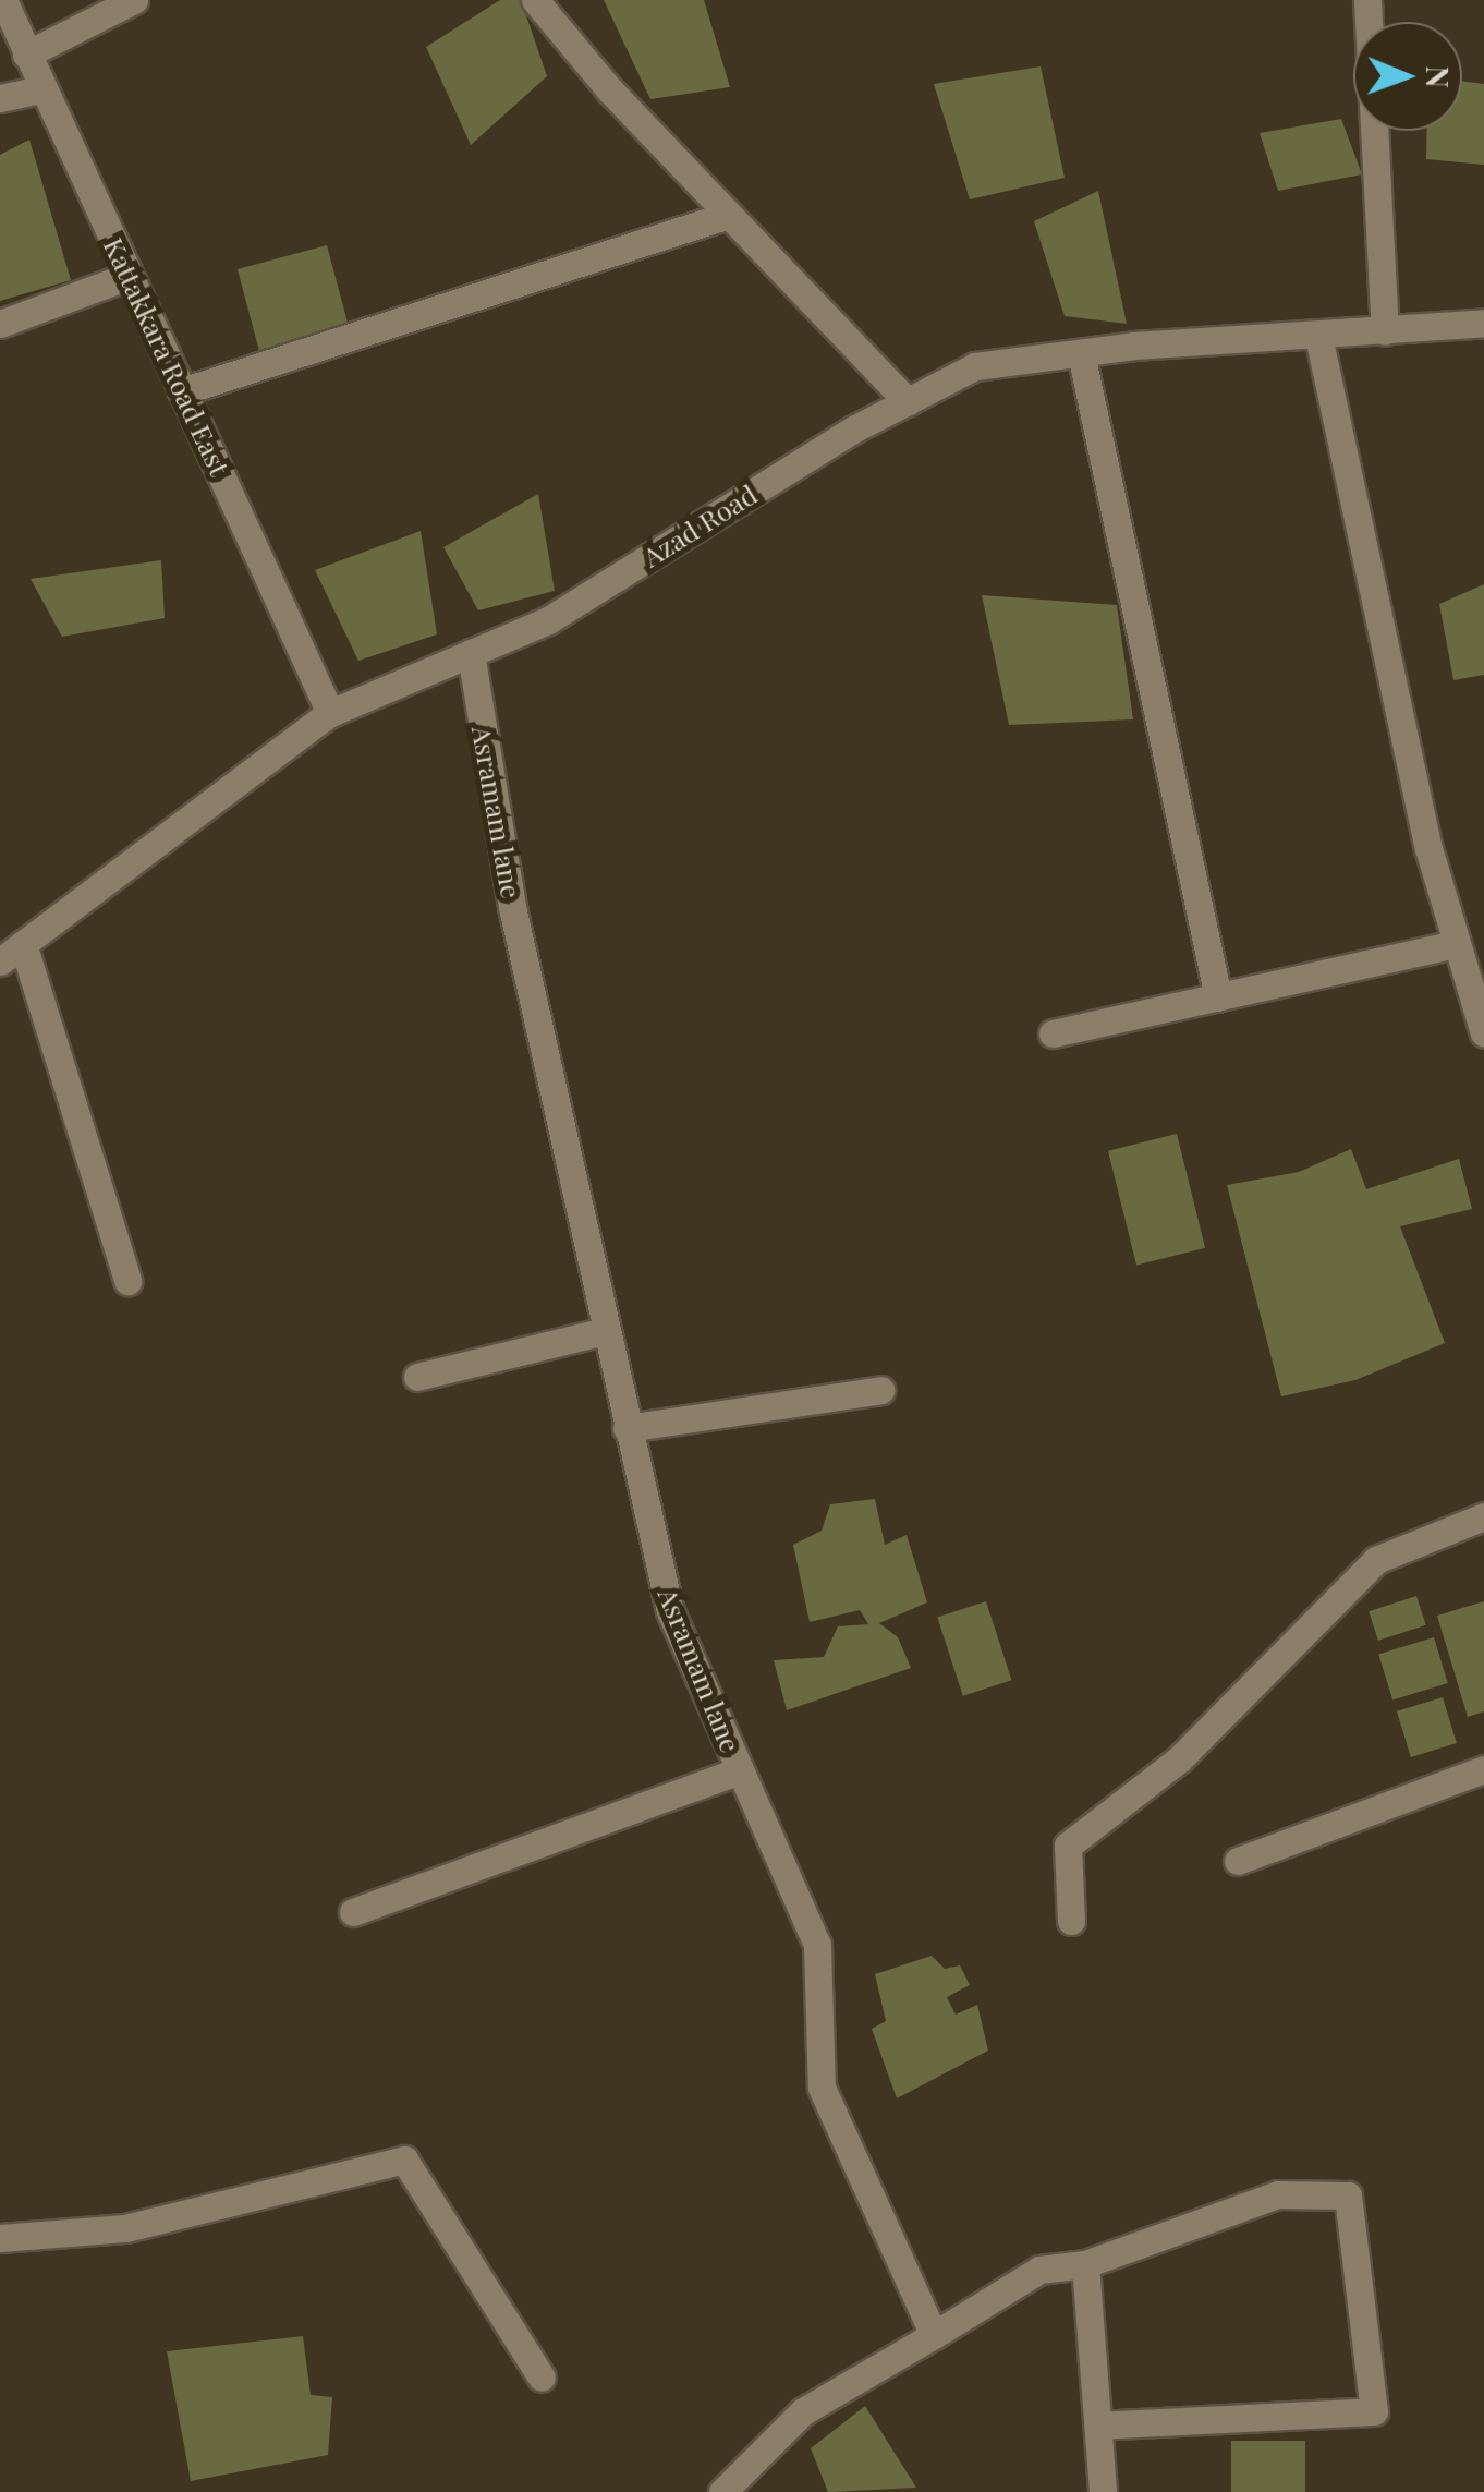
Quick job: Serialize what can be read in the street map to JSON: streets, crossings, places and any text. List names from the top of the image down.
{
  "streets": {
    "street": ["Kattakkara Road East", "Azad Road", "Asramam lane"]
  },
  "crossings": [
    ["Kattakkara Road East", "Azad Road"],
    ["Azad Road", "Asramam lane"]
  ],
  "north": "right"
}
